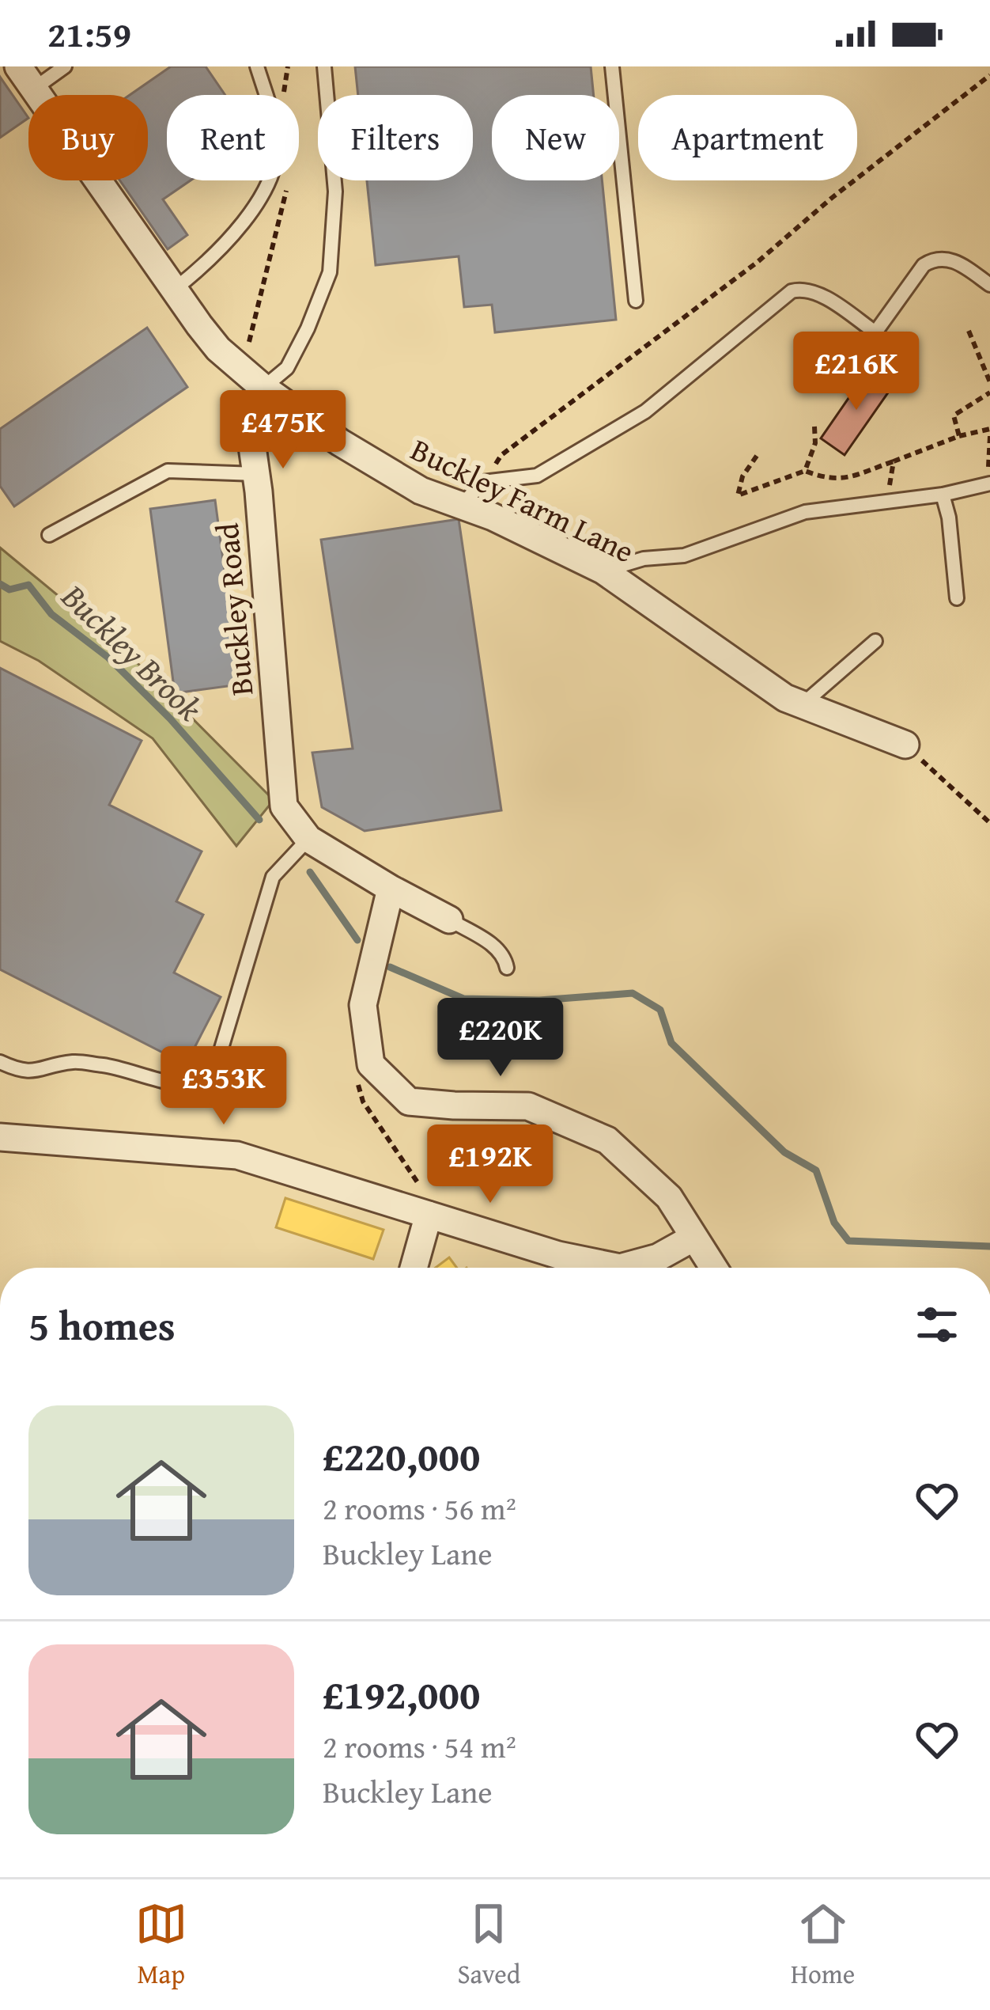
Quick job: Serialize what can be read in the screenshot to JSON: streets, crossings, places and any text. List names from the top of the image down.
{
  "streets": {
    "street": ["Buckley Farm Lane", "Buckley Road"]
  },
  "crossings": [
    ["Buckley Farm Lane", "Buckley Road"]
  ],
  "water": ["Buckley Brook"],
  "page": {
    "status": "21:59",
    "chip": [
      "Buy",
      "Rent",
      "Filters",
      "New",
      "Apartment"
    ],
    "price": [
      "£216K",
      "£475K",
      "£220K",
      "£353K",
      "£192K"
    ],
    "heading": "5 homes",
    "list": [
      {
        "name": "£220,000",
        "note": "2 rooms · 56 m² · Buckley Lane"
      },
      {
        "name": "£192,000",
        "note": "2 rooms · 54 m² · Buckley Lane"
      }
    ],
    "tabs": ["Map", "Saved", "Home"]
  }
}
